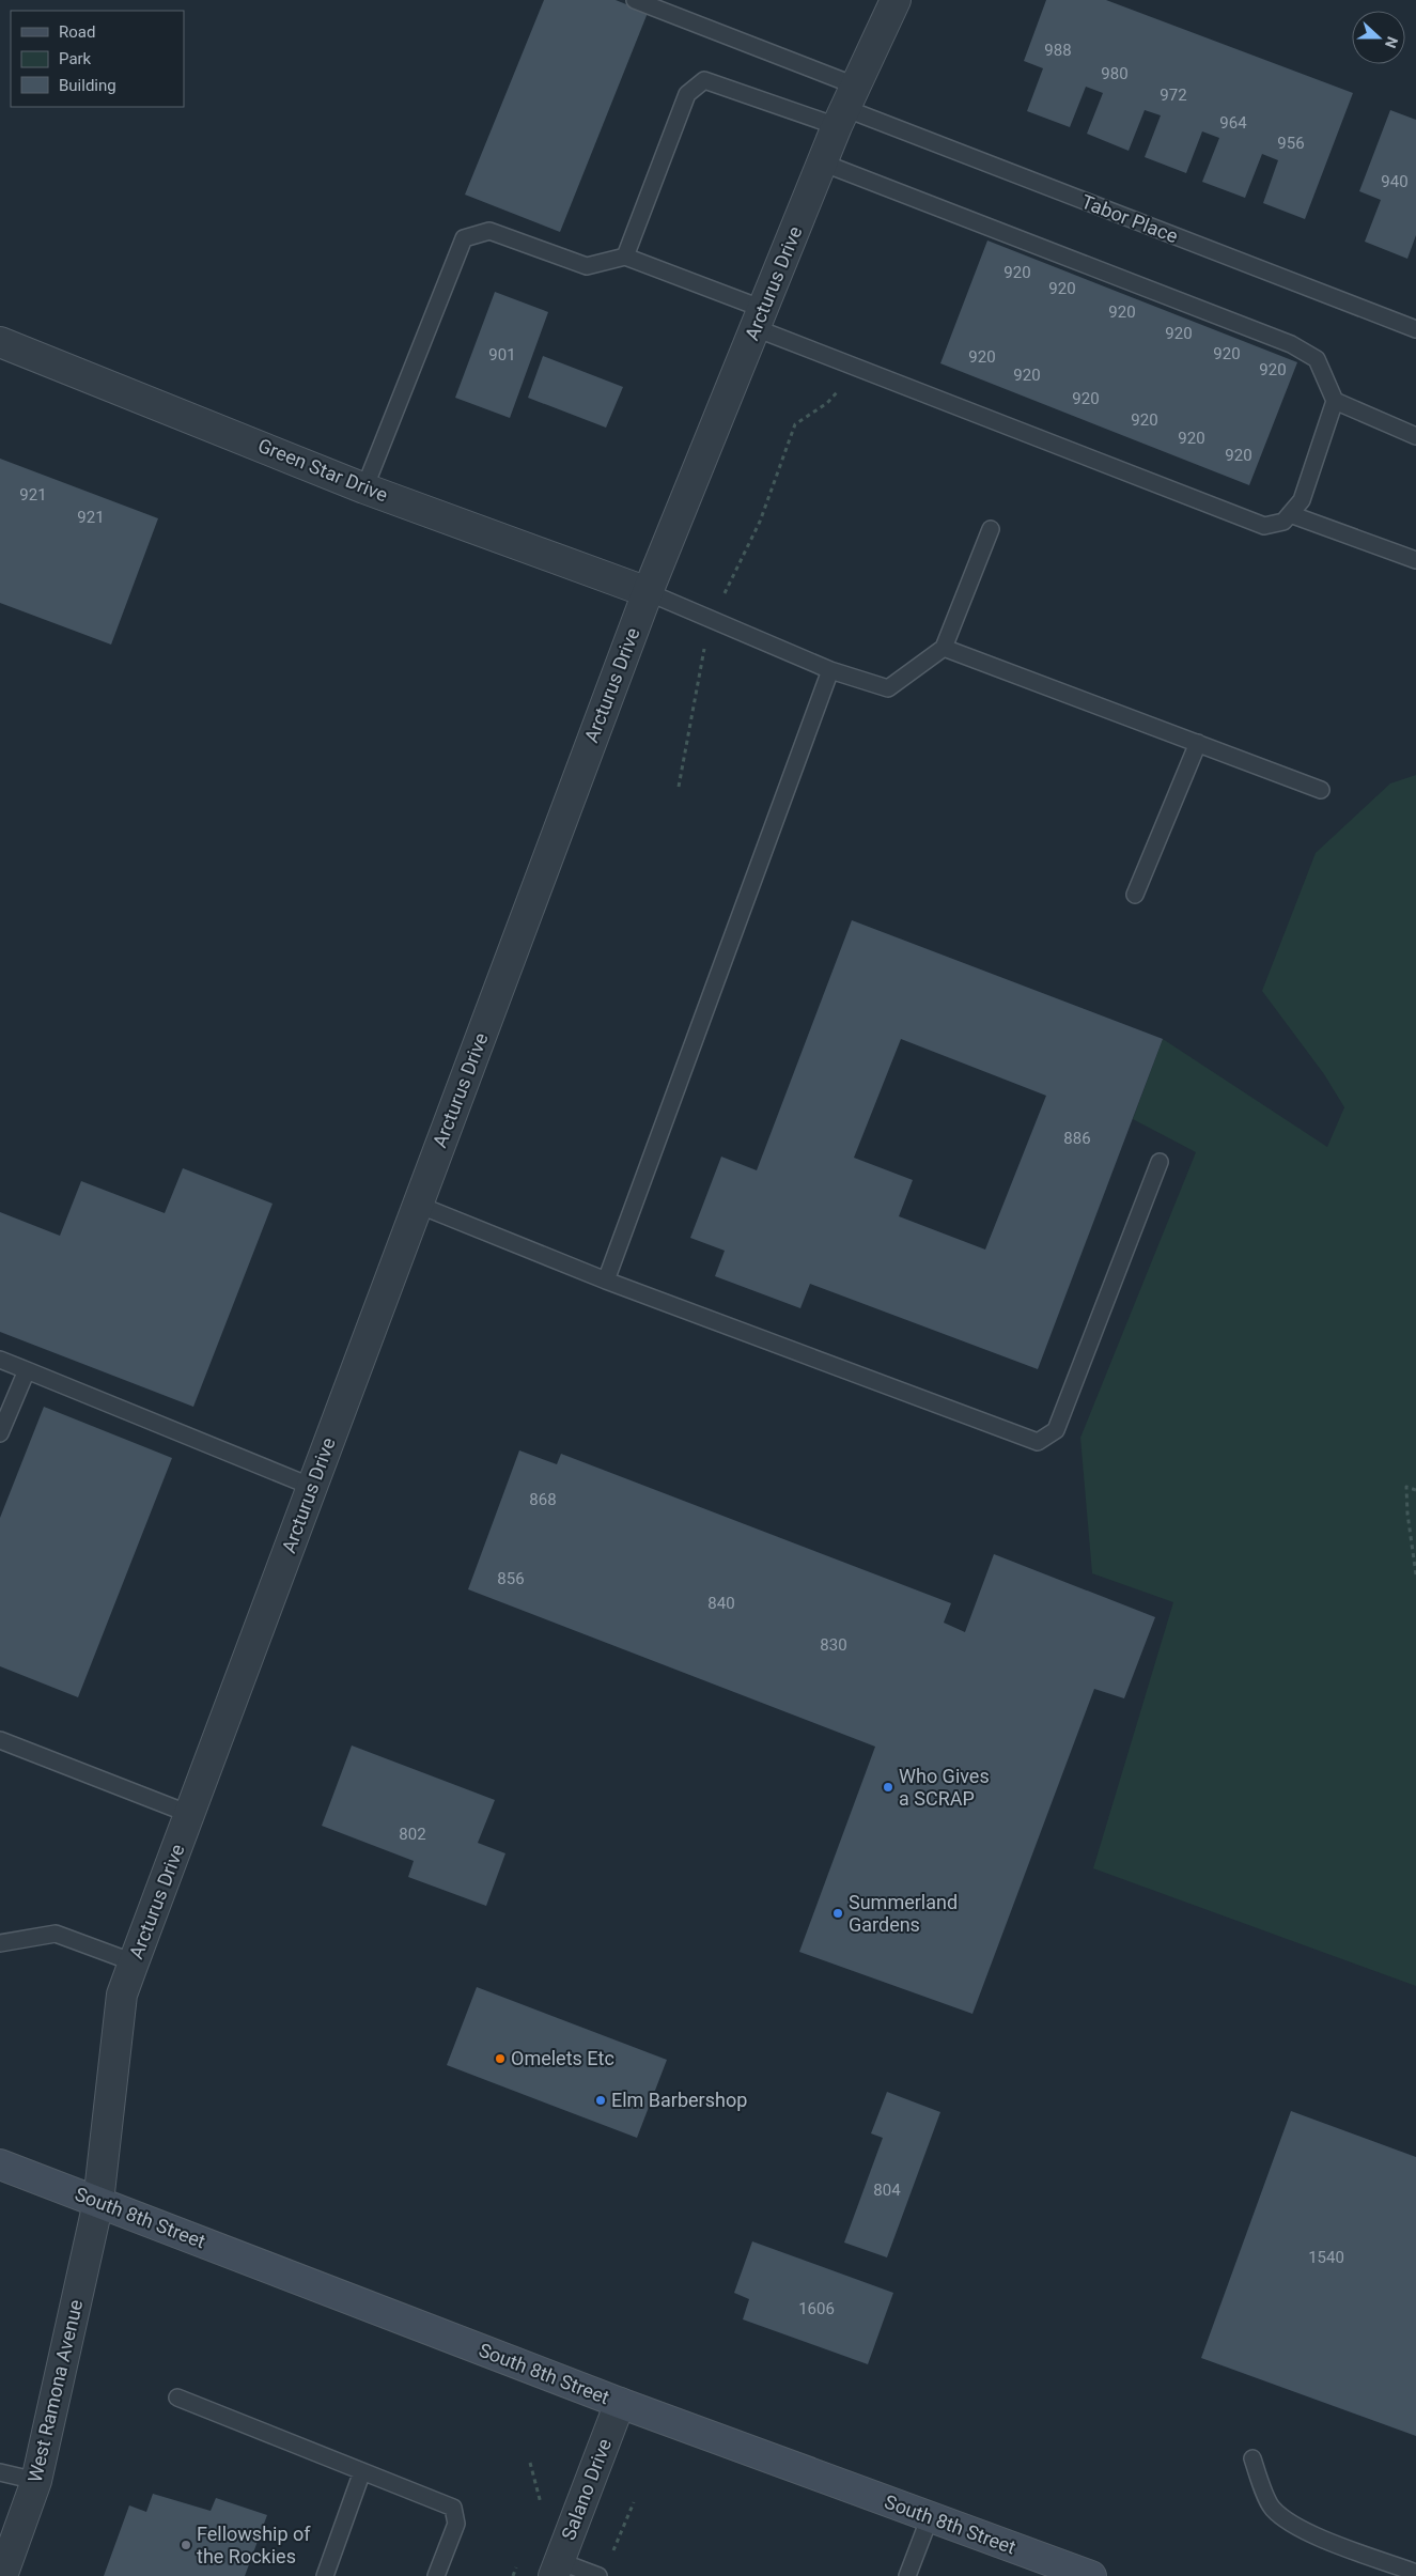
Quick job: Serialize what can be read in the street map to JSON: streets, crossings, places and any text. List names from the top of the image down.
{
  "streets": {
    "main road": ["South 8th Street"],
    "street": [
      "Arcturus Drive",
      "Green Star Drive",
      "West Ramona Avenue",
      "Salano Drive"
    ],
    "lane": ["Tabor Place"]
  },
  "crossings": [
    ["Tabor Place", "Arcturus Drive"],
    ["Arcturus Drive", "Green Star Drive"],
    ["Arcturus Drive", "South 8th Street"],
    ["Arcturus Drive", "West Ramona Avenue"],
    ["South 8th Street", "West Ramona Avenue"],
    ["South 8th Street", "Salano Drive"]
  ],
  "places": [
    "Who Gives a SCRAP",
    "Summerland Gardens",
    "Omelets Etc",
    "Elm Barbershop",
    "Fellowship of the Rockies"
  ],
  "house_numbers": [
    "988",
    "980",
    "972",
    "964",
    "956",
    "940",
    "920",
    "920",
    "920",
    "920",
    "920",
    "901",
    "920",
    "920",
    "920",
    "920",
    "920",
    "920",
    "920",
    "921",
    "921",
    "886",
    "868",
    "856",
    "840",
    "830",
    "802",
    "804",
    "1540",
    "1606"
  ],
  "legend": ["Road", "Park", "Building"],
  "north": "right"
}
